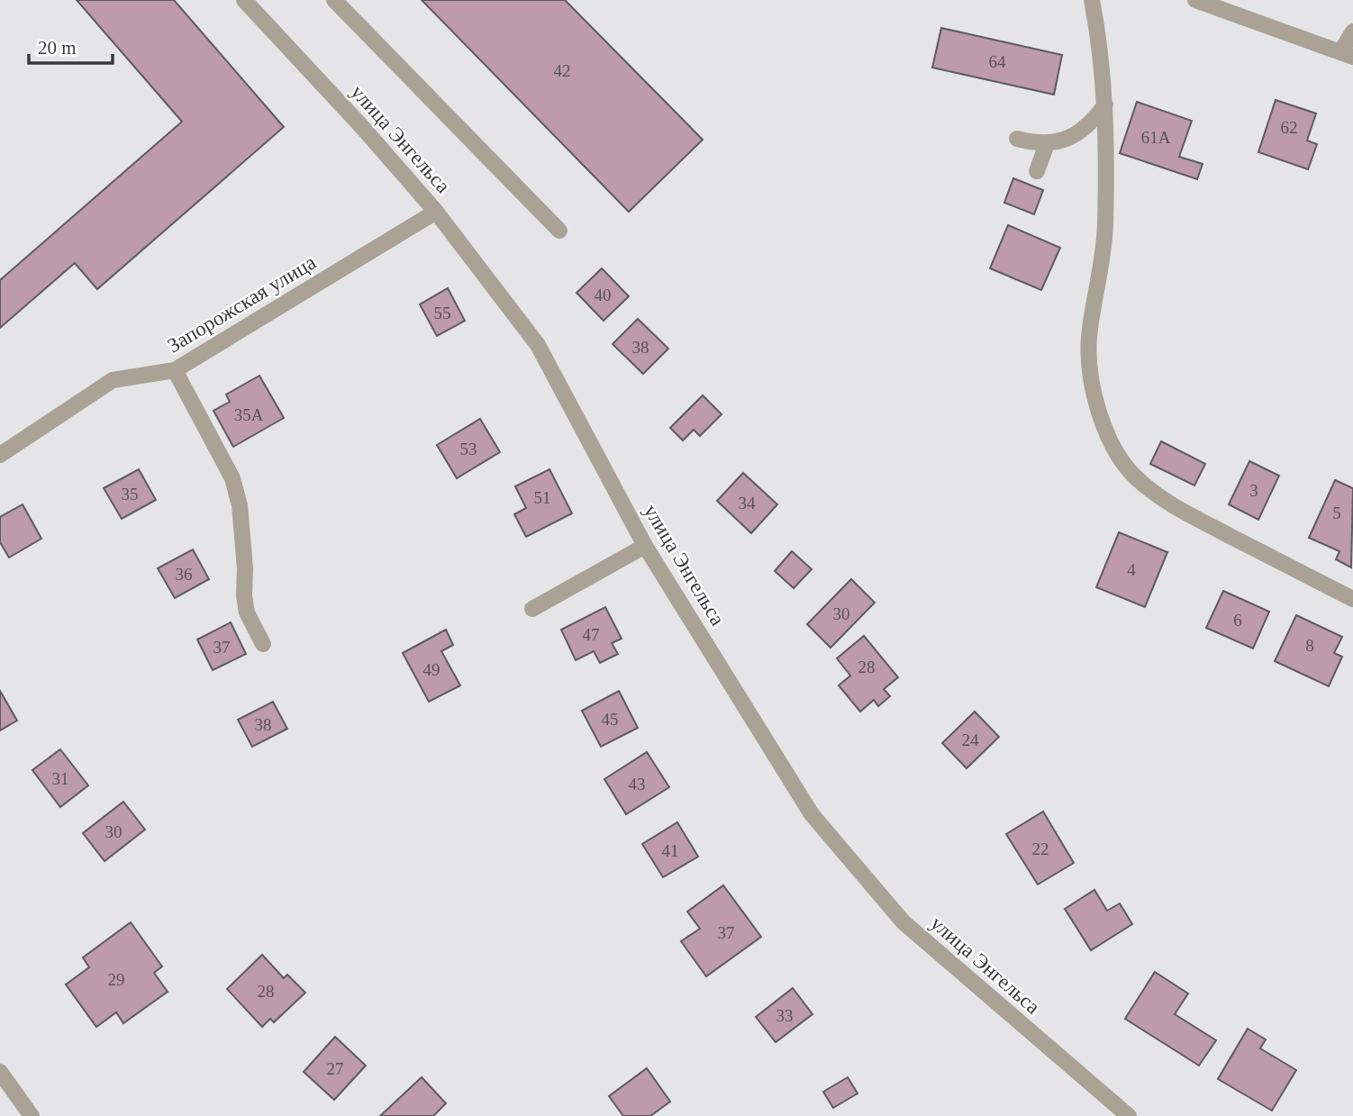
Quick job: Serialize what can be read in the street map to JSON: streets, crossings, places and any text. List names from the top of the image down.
{
  "streets": {
    "street": ["улица Энгельса", "Запорожская улица"]
  },
  "crossings": [
    ["улица Энгельса", "Запорожская улица"]
  ],
  "house_numbers": [
    "64",
    "42",
    "62",
    "61А",
    "40",
    "55",
    "38",
    "35А",
    "53",
    "3",
    "35",
    "51",
    "34",
    "5",
    "4",
    "36",
    "30",
    "6",
    "47",
    "8",
    "37",
    "28",
    "49",
    "45",
    "38",
    "24",
    "31",
    "43",
    "30",
    "22",
    "41",
    "37",
    "29",
    "28",
    "33",
    "27"
  ],
  "scale_bar": "20 m"
}
